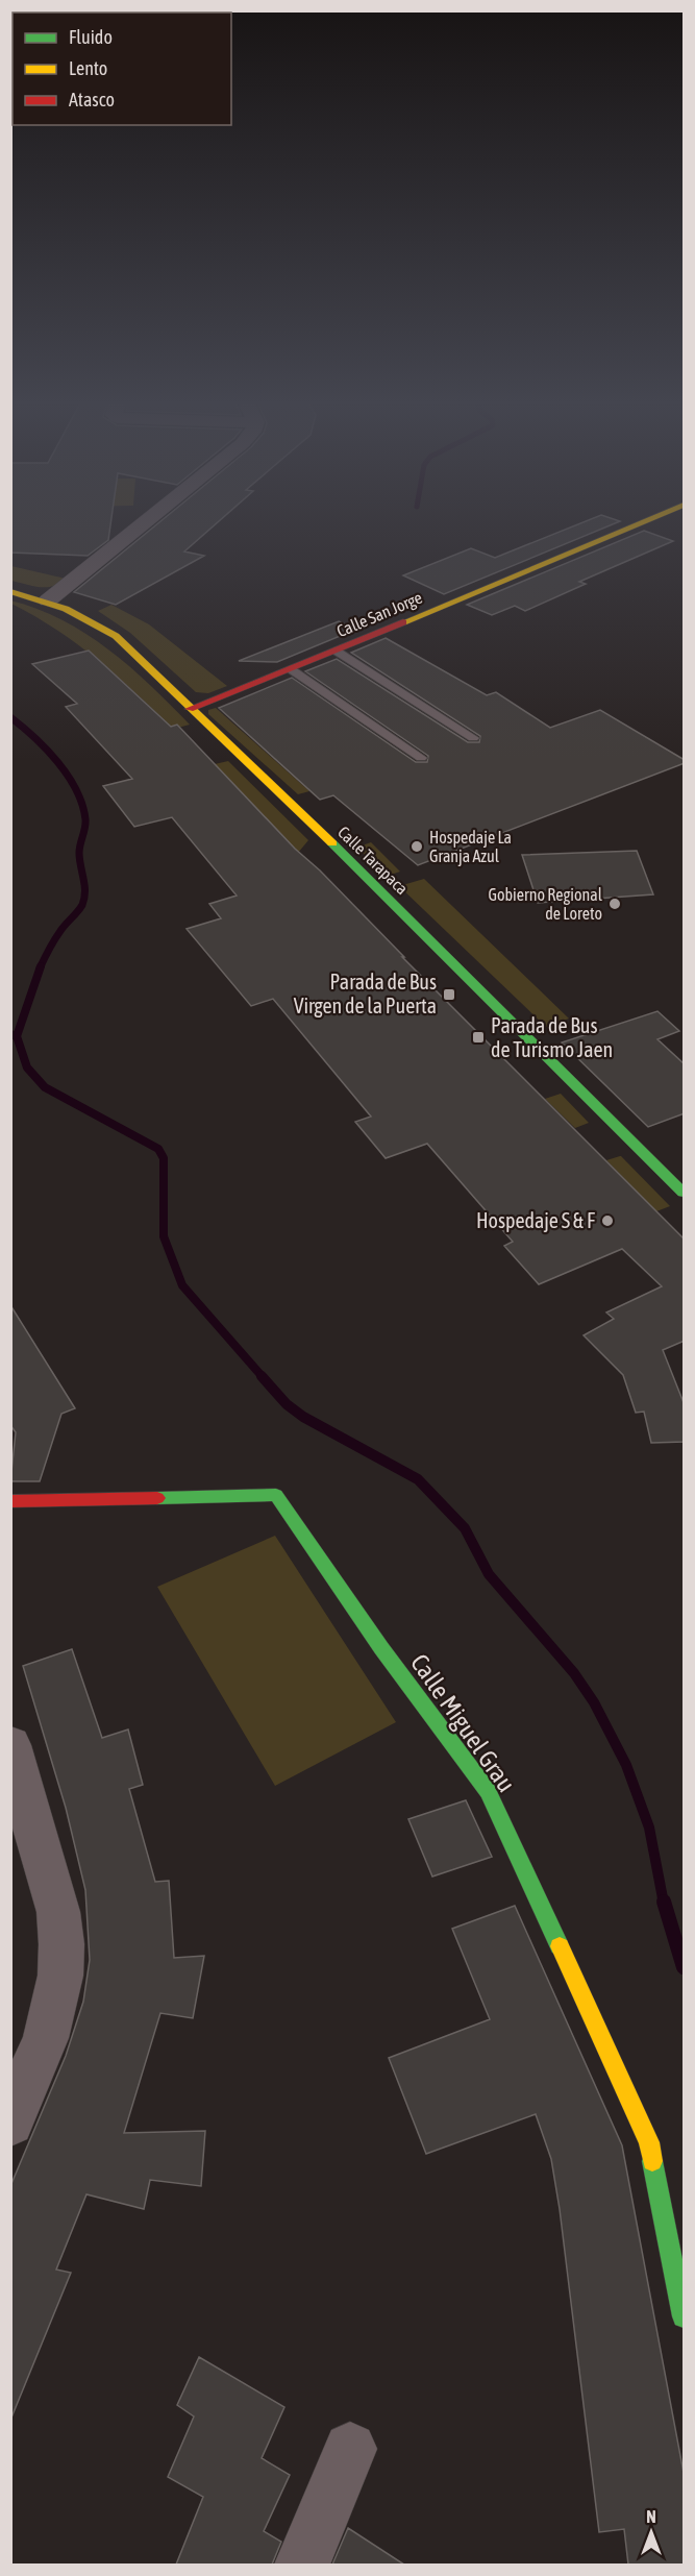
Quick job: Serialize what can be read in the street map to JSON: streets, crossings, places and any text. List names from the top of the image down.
{
  "streets": {
    "street": ["Calle San Jorge", "Calle Tarapaca", "Calle Miguel Grau"]
  },
  "crossings": [
    ["Calle San Jorge", "Calle Tarapaca"]
  ],
  "places": {
    "other": ["Hospedaje La Granja Azul", "Gobierno Regional de Loreto", "Hospedaje S & F"],
    "transit": ["Parada de Bus Virgen de la Puerta", "Parada de Bus de Turismo Jaen"]
  },
  "legend": ["Fluido", "Lento", "Atasco"],
  "north": "top"
}
